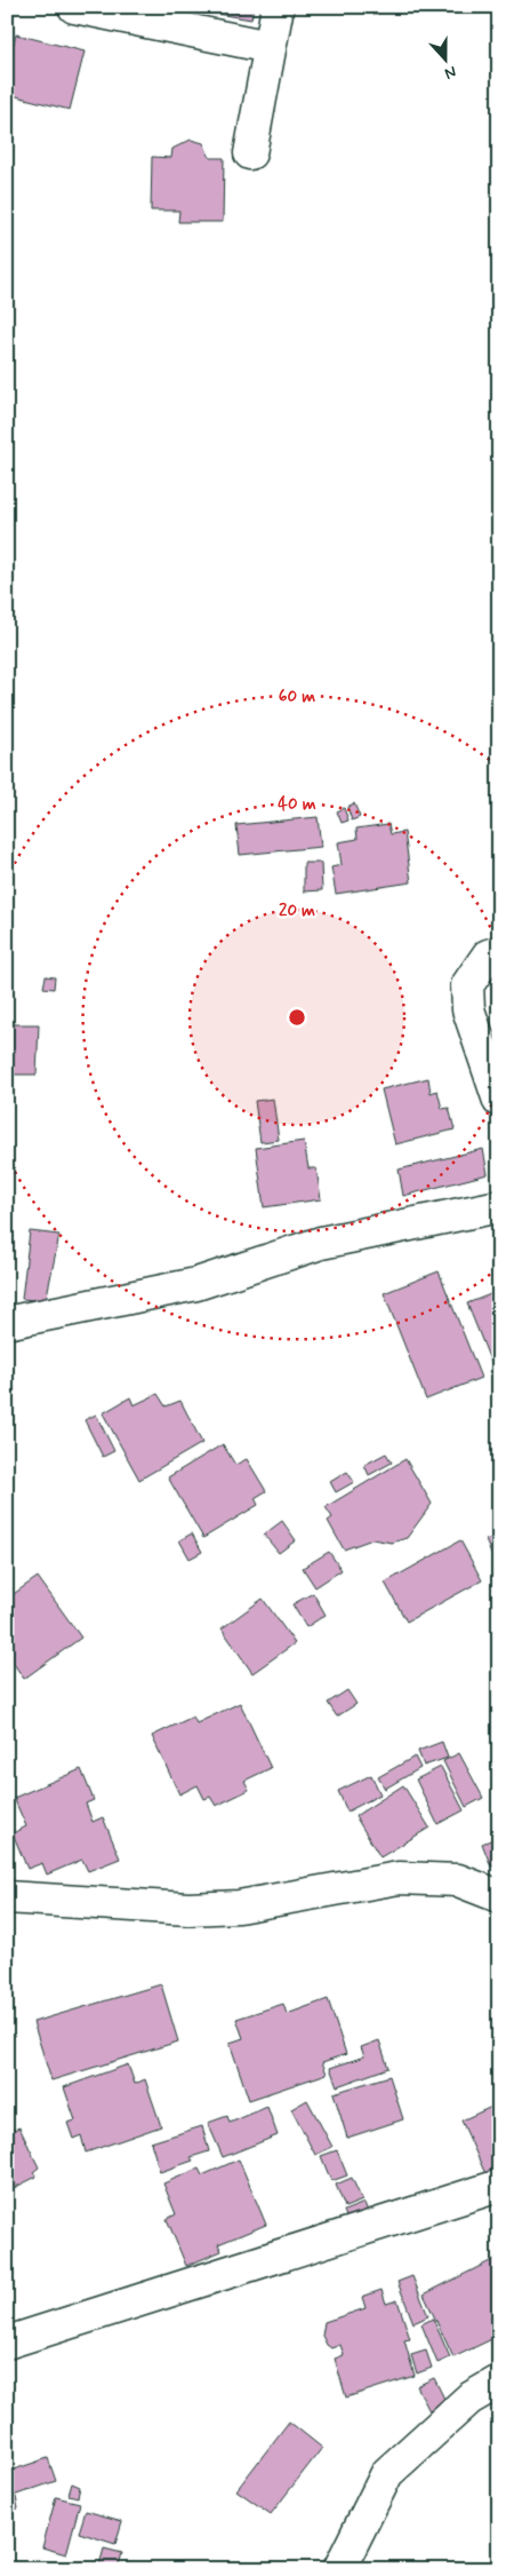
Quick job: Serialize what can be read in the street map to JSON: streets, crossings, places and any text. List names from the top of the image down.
{
  "north": "bottom",
  "rings": ["60 m", "40 m", "20 m"]
}
